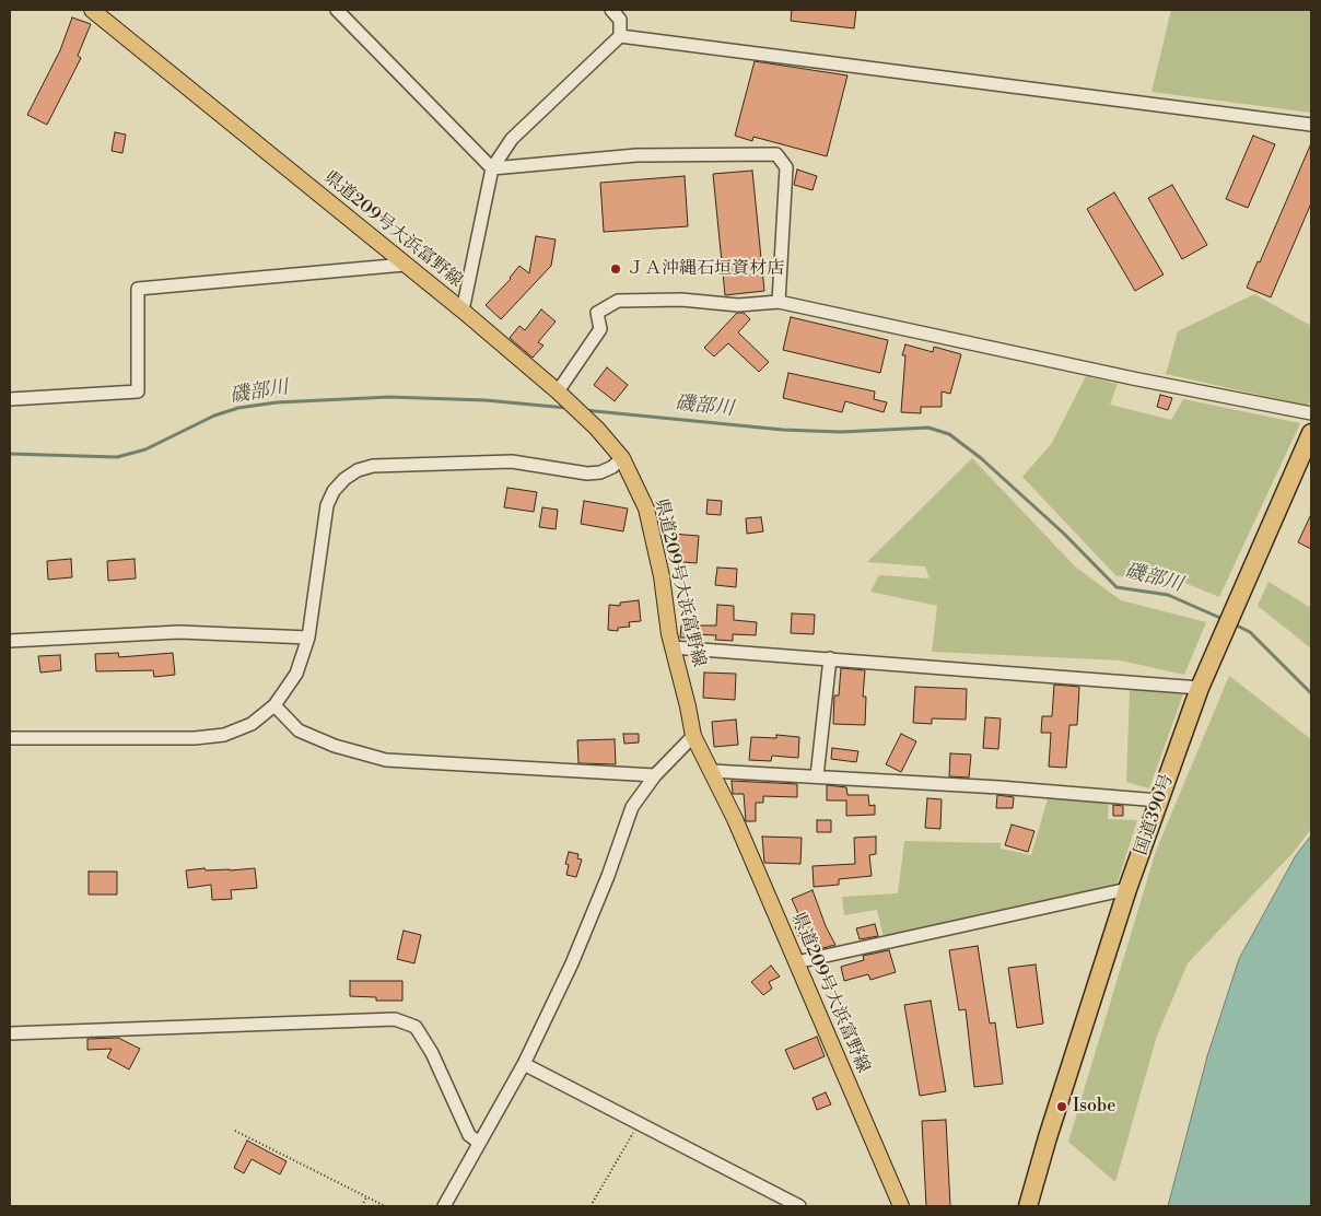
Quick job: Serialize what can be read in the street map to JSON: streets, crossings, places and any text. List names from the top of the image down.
{
  "streets": {
    "highway": ["国道390号"],
    "main road": ["県道209号大浜富野線"]
  },
  "water": ["磯部川"],
  "places": ["ＪＡ沖縄石垣資材店", "Isobe"]
}
